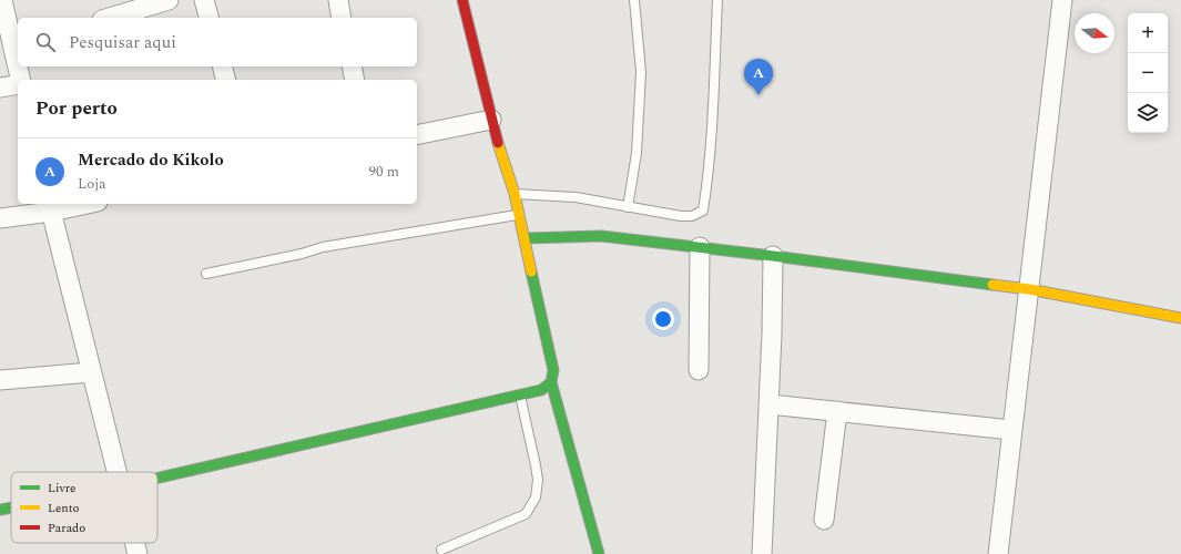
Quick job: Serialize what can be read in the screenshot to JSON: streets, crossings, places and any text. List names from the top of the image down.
{
  "legend": ["Livre", "Lento", "Parado"],
  "north": "right",
  "page": {
    "map_buttons": ["+", "−"],
    "search": "Pesquisar aqui",
    "pins": "A",
    "heading": "Por perto",
    "list": [
      {
        "mark": "A",
        "name": "Mercado do Kikolo",
        "note": "Loja",
        "value": "90 m"
      }
    ]
  }
}
